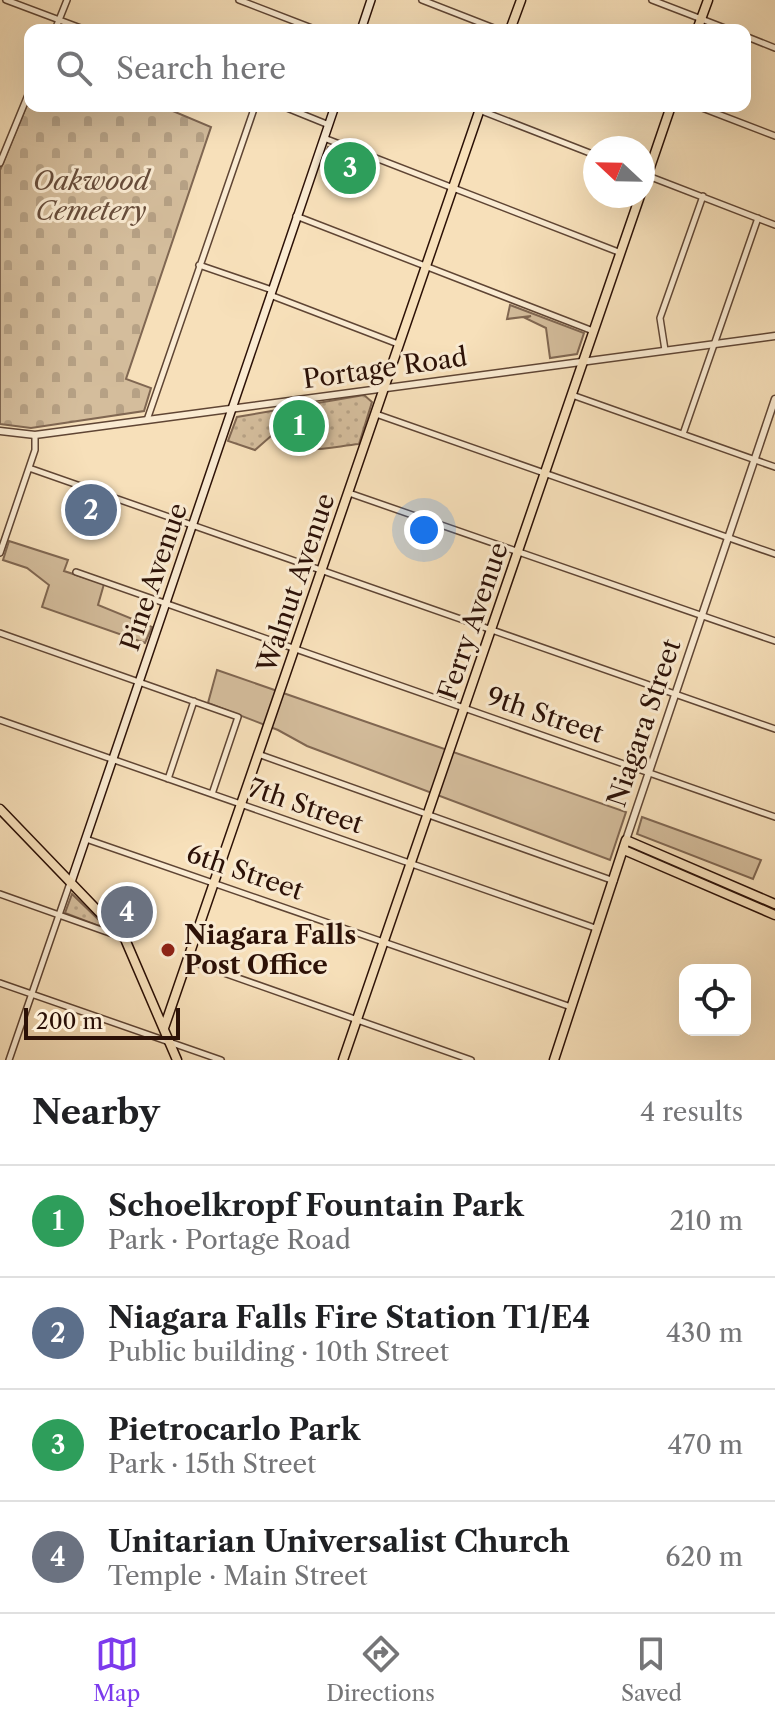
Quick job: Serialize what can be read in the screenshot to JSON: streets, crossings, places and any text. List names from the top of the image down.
{
  "streets": {
    "main road": [
      "Pine Avenue",
      "Walnut Avenue",
      "Ferry Avenue",
      "Niagara Street"
    ],
    "street": [
      "Portage Road",
      "9th Street",
      "7th Street",
      "6th Street"
    ]
  },
  "crossings": [
    ["Portage Road", "Pine Avenue"],
    ["Portage Road", "Walnut Avenue"],
    ["Portage Road", "Ferry Avenue"],
    ["Pine Avenue", "9th Street"],
    ["Pine Avenue", "7th Street"],
    ["Pine Avenue", "6th Street"],
    ["Walnut Avenue", "9th Street"],
    ["Walnut Avenue", "7th Street"],
    ["Walnut Avenue", "6th Street"],
    ["Ferry Avenue", "9th Street"],
    ["Ferry Avenue", "7th Street"],
    ["Ferry Avenue", "6th Street"],
    ["9th Street", "Niagara Street"],
    ["Niagara Street", "7th Street"],
    ["Niagara Street", "6th Street"]
  ],
  "parks": ["Oakwood Cemetery"],
  "places": ["Niagara Falls Post Office"],
  "scale_bar": "200 m",
  "north": "left",
  "page": {
    "search": "Search here",
    "pins": [
      "3",
      "1",
      "2",
      "4"
    ],
    "scale": "200 m",
    "heading": ["Nearby", "4 results"],
    "list": [
      {
        "mark": "1",
        "name": "Schoelkropf Fountain Park",
        "note": "Park · Portage Road",
        "value": "210 m"
      },
      {
        "mark": "2",
        "name": "Niagara Falls Fire Station T1/E4",
        "note": "Public building · 10th Street",
        "value": "430 m"
      },
      {
        "mark": "3",
        "name": "Pietrocarlo Park",
        "note": "Park · 15th Street",
        "value": "470 m"
      },
      {
        "mark": "4",
        "name": "Unitarian Universalist Church",
        "note": "Temple · Main Street",
        "value": "620 m"
      }
    ],
    "nav": ["Map", "Directions", "Saved"]
  }
}
